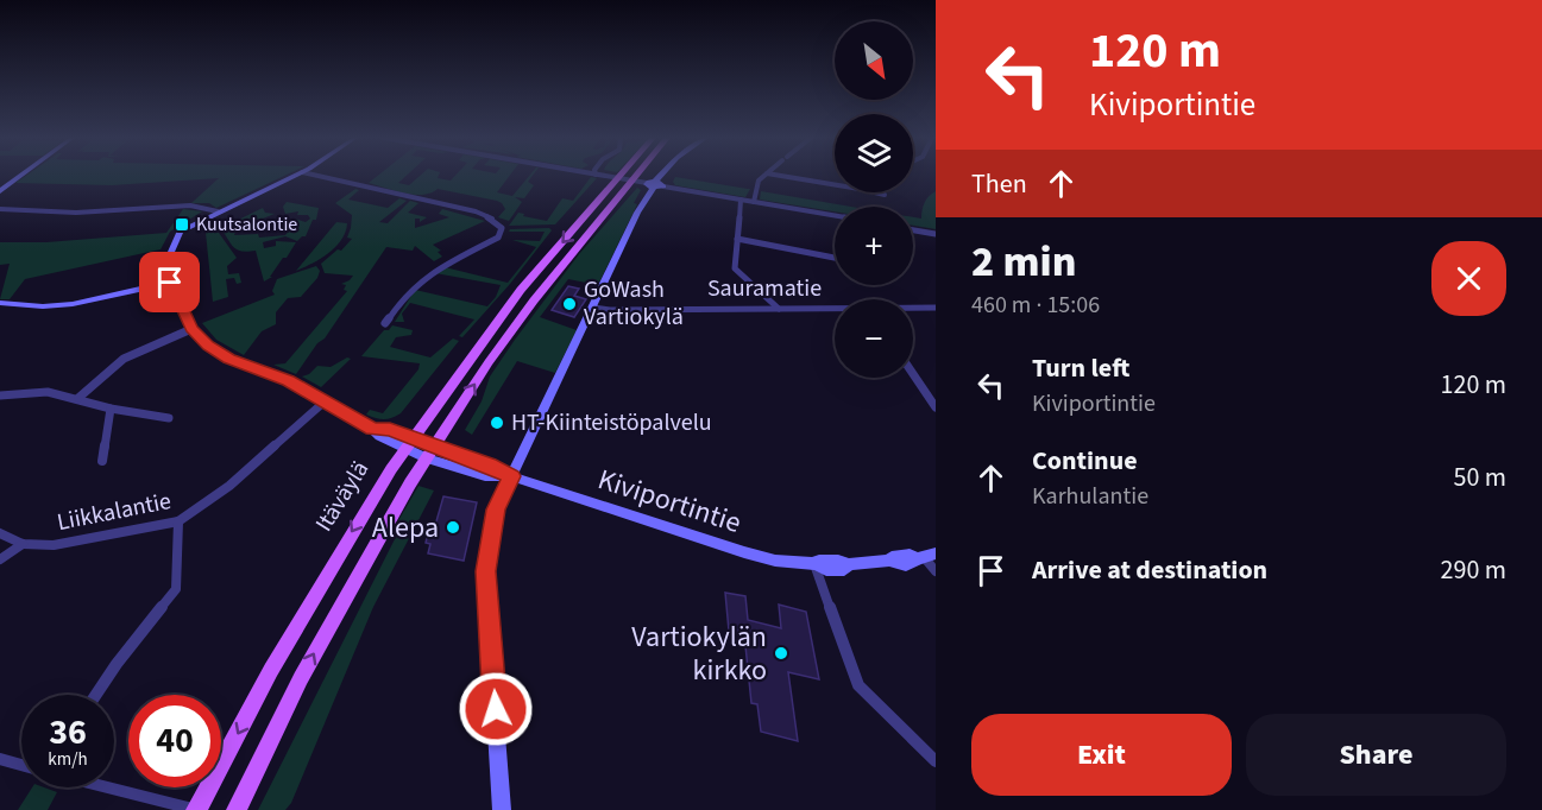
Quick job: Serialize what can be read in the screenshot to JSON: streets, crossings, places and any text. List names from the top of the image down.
{
  "streets": {
    "main road": ["Itäväylä", "Kiviportintie"],
    "street": ["Sauramatie", "Liikkalantie"]
  },
  "crossings": [
    ["Itäväylä", "Kiviportintie"],
    ["Kiviportintie", "Liikkalantie"]
  ],
  "places": {
    "transit": ["Kuutsalontie"],
    "other": [
      "GoWash Vartiokylä",
      "HT-Kiinteistöpalvelu",
      "Alepa",
      "Vartiokylän kirkko"
    ]
  },
  "north": "bottom right",
  "page": {
    "turn": ["120 m", "Kiviportintie"],
    "map_buttons": ["+", "−"],
    "then": "Then",
    "heading": ["2 min", "460 m · 15:06"],
    "list": [
      {
        "name": "Turn left",
        "note": "Kiviportintie",
        "value": "120 m"
      },
      {
        "name": "Continue",
        "note": "Karhulantie",
        "value": "50 m"
      },
      {
        "name": "Arrive at destination",
        "value": "290 m"
      }
    ],
    "speed": "36 km/h",
    "limit": "40",
    "buttons": ["Exit", "Share"]
  }
}
